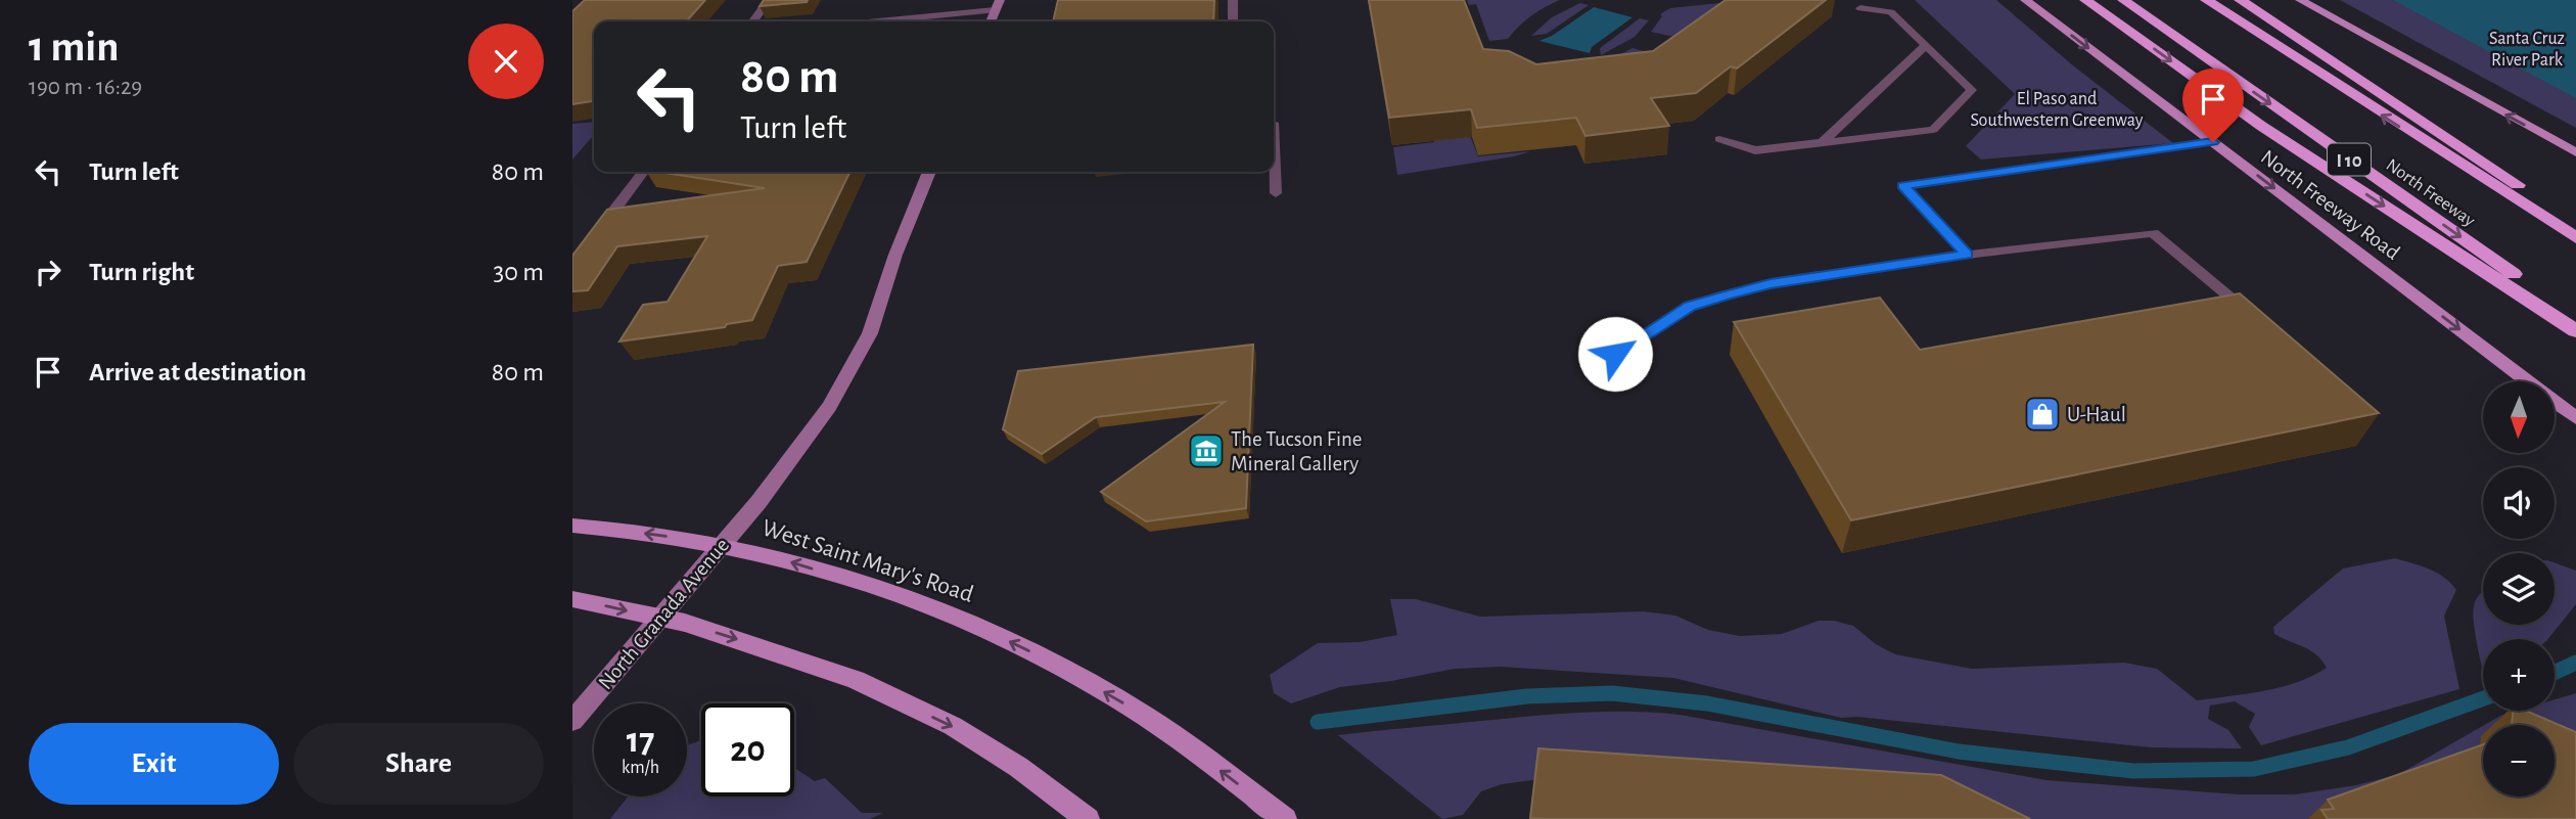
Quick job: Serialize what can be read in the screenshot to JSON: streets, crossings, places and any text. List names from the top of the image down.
{
  "streets": {
    "highway": ["I 10", "North Freeway"],
    "main road": ["North Freeway Road", "West Saint Mary's Road", "North Granada Avenue"]
  },
  "crossings": [
    ["West Saint Mary's Road", "North Granada Avenue"]
  ],
  "one_way": ["North Freeway Road"],
  "parks": ["Santa Cruz River Park", "El Paso and Southwestern Greenway"],
  "places": {
    "shop": ["U-Haul"],
    "museum": ["The Tucson Fine Mineral Gallery"]
  },
  "north": "bottom",
  "page": {
    "heading": ["1 min", "190 m · 16:29"],
    "turn": ["80 m", "Turn left"],
    "list": [
      {
        "name": "Turn left",
        "value": "80 m"
      },
      {
        "name": "Turn right",
        "value": "30 m"
      },
      {
        "name": "Arrive at destination",
        "value": "80 m"
      }
    ],
    "map_buttons": ["+", "−"],
    "speed": "17 km/h",
    "limit": "20",
    "buttons": ["Exit", "Share"]
  }
}
